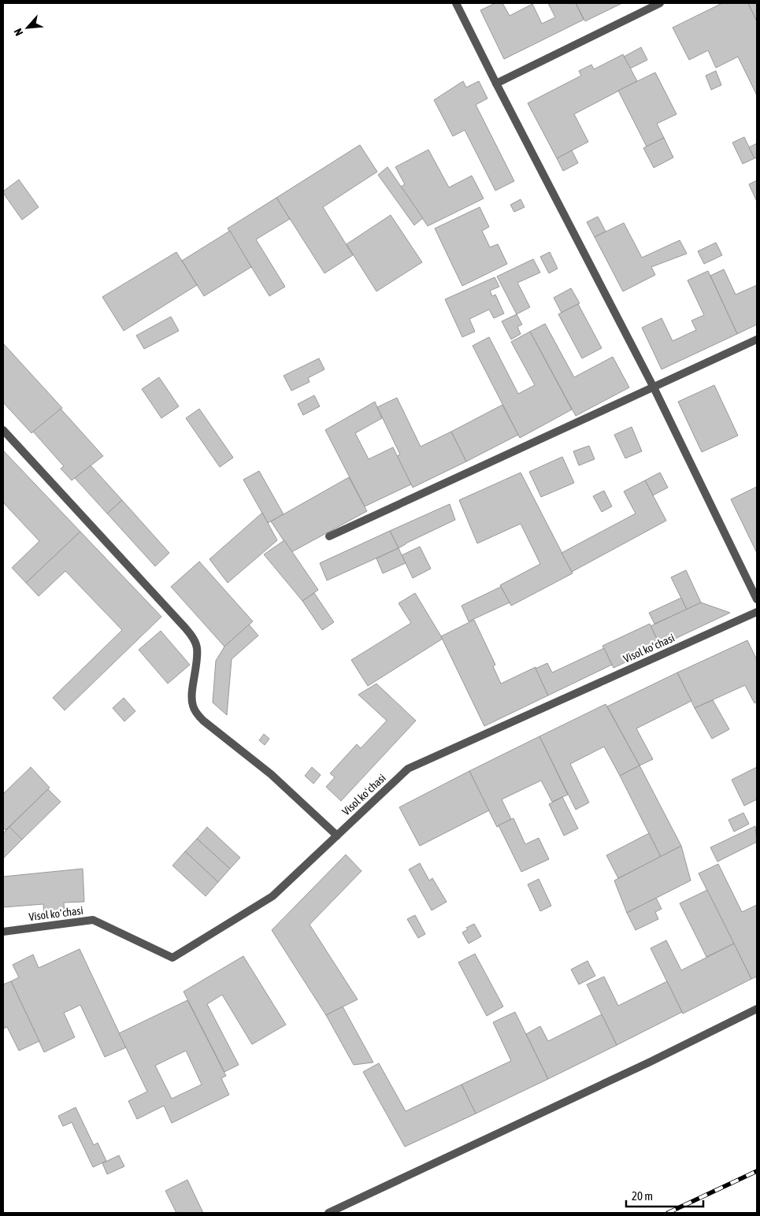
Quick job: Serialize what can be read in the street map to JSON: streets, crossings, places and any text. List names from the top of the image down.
{
  "streets": {
    "street": ["Visol koʻchasi"]
  },
  "scale_bar": "20 m",
  "north": "bottom left"
}
